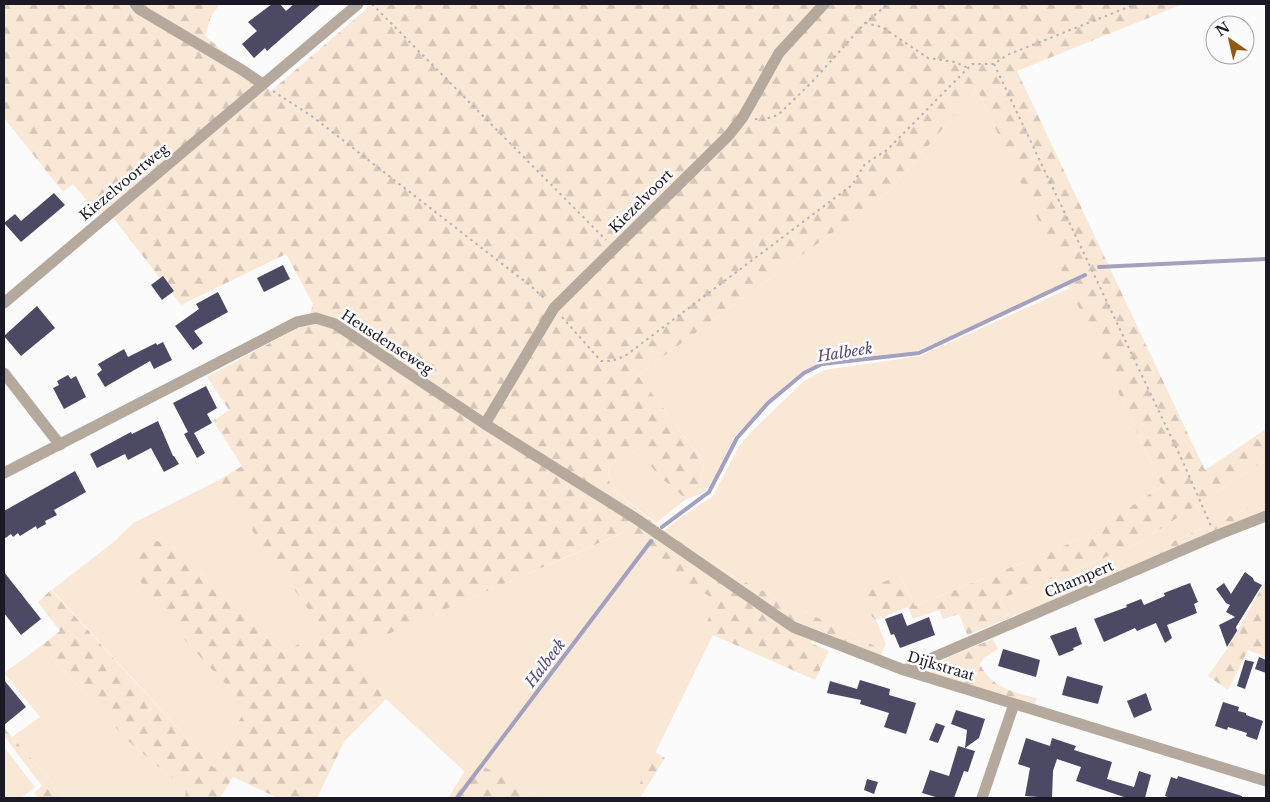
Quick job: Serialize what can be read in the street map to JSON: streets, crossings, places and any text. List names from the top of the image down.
{
  "streets": {
    "street": [
      "Kiezelvoortweg",
      "Kiezelvoort",
      "Heusdenseweg",
      "Champert",
      "Dijkstraat"
    ]
  },
  "crossings": [
    ["Kiezelvoort", "Heusdenseweg"],
    ["Heusdenseweg", "Dijkstraat"],
    ["Champert", "Dijkstraat"]
  ],
  "water": ["Halbeek"],
  "north": "top left"
}
